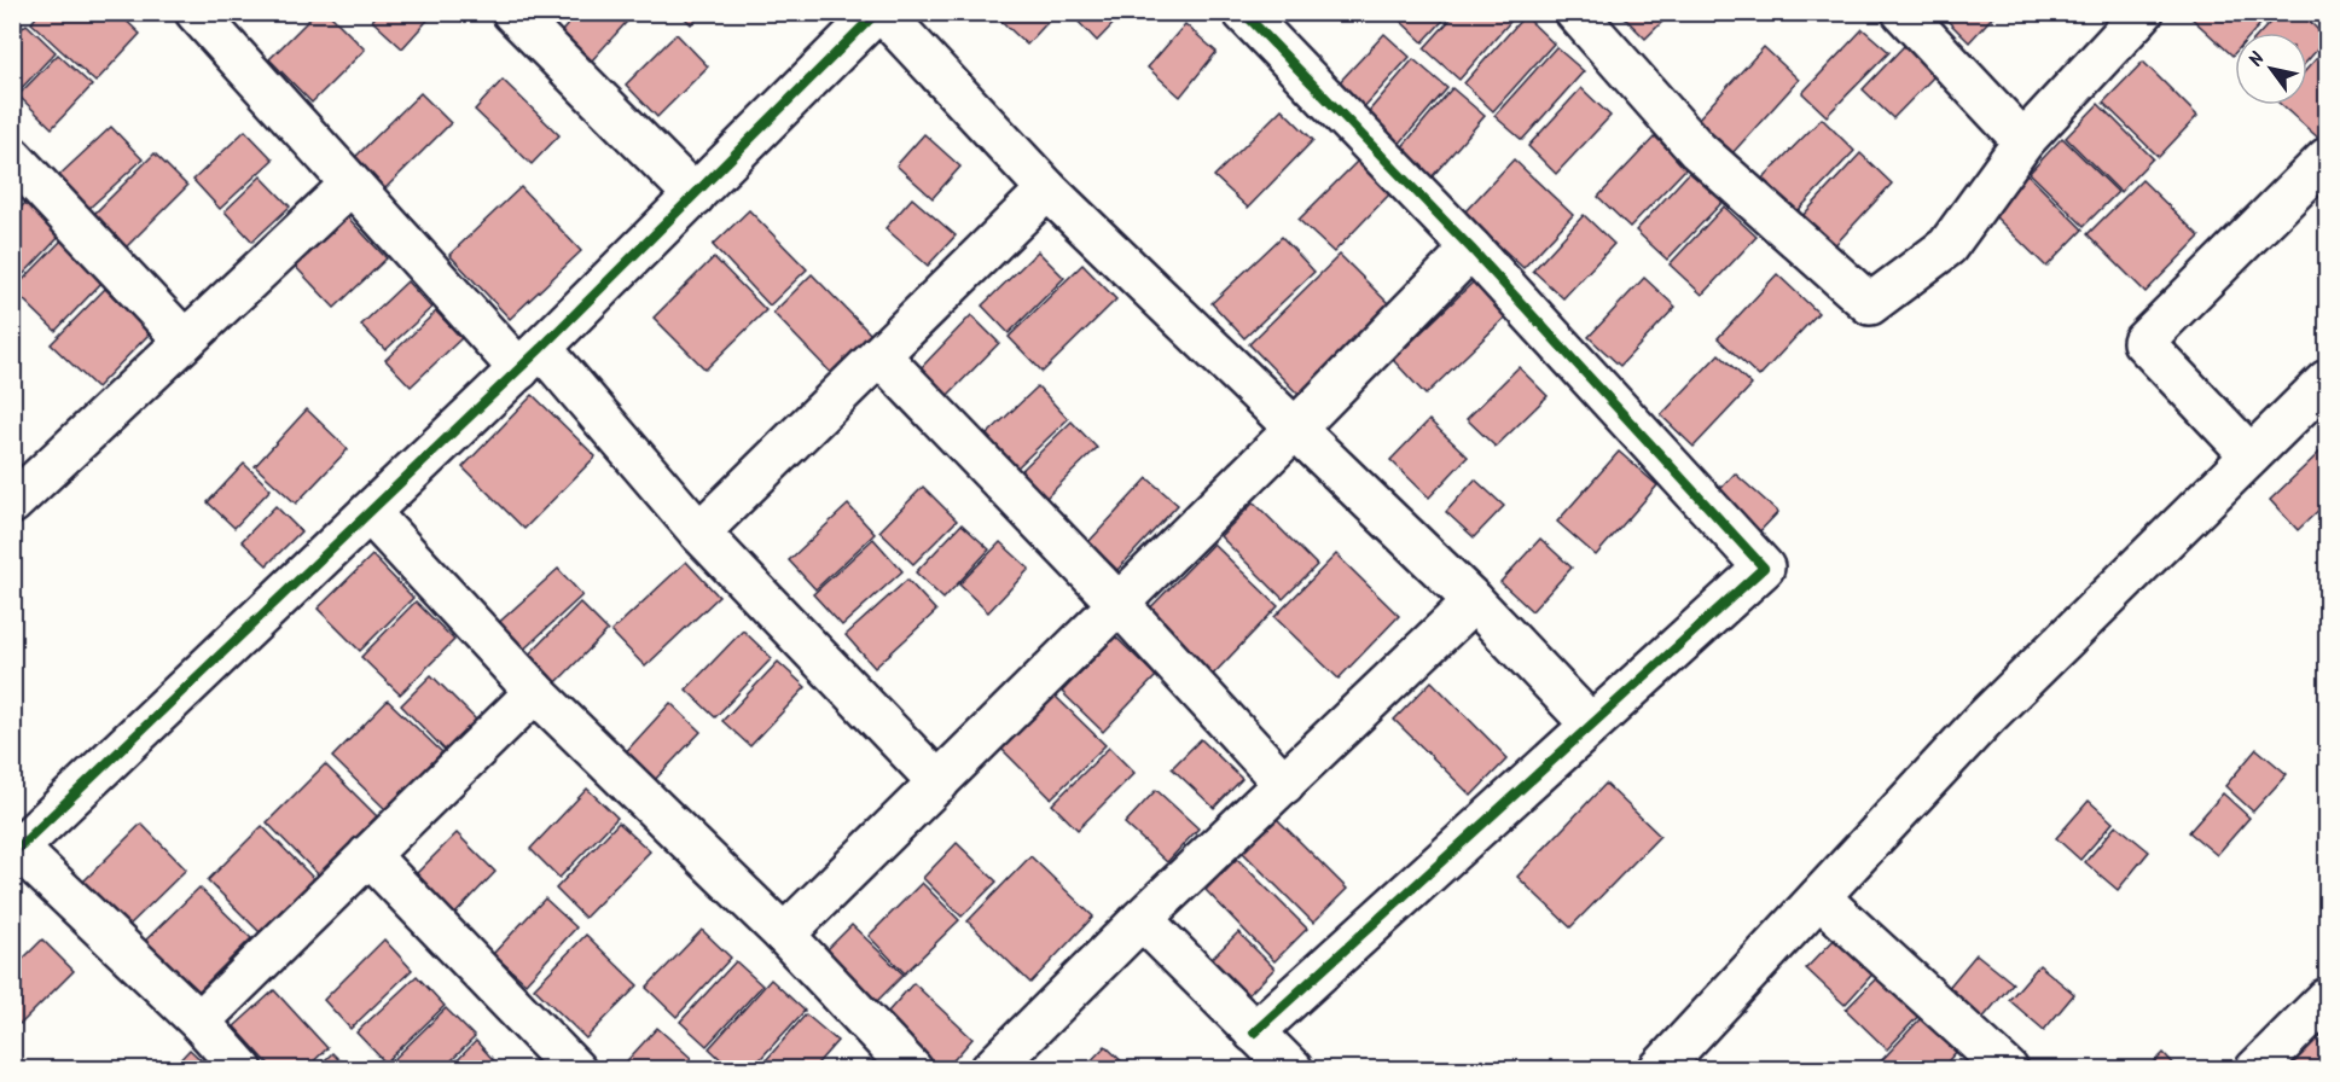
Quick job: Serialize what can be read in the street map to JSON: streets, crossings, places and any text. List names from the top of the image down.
{
  "north": "top left"
}
